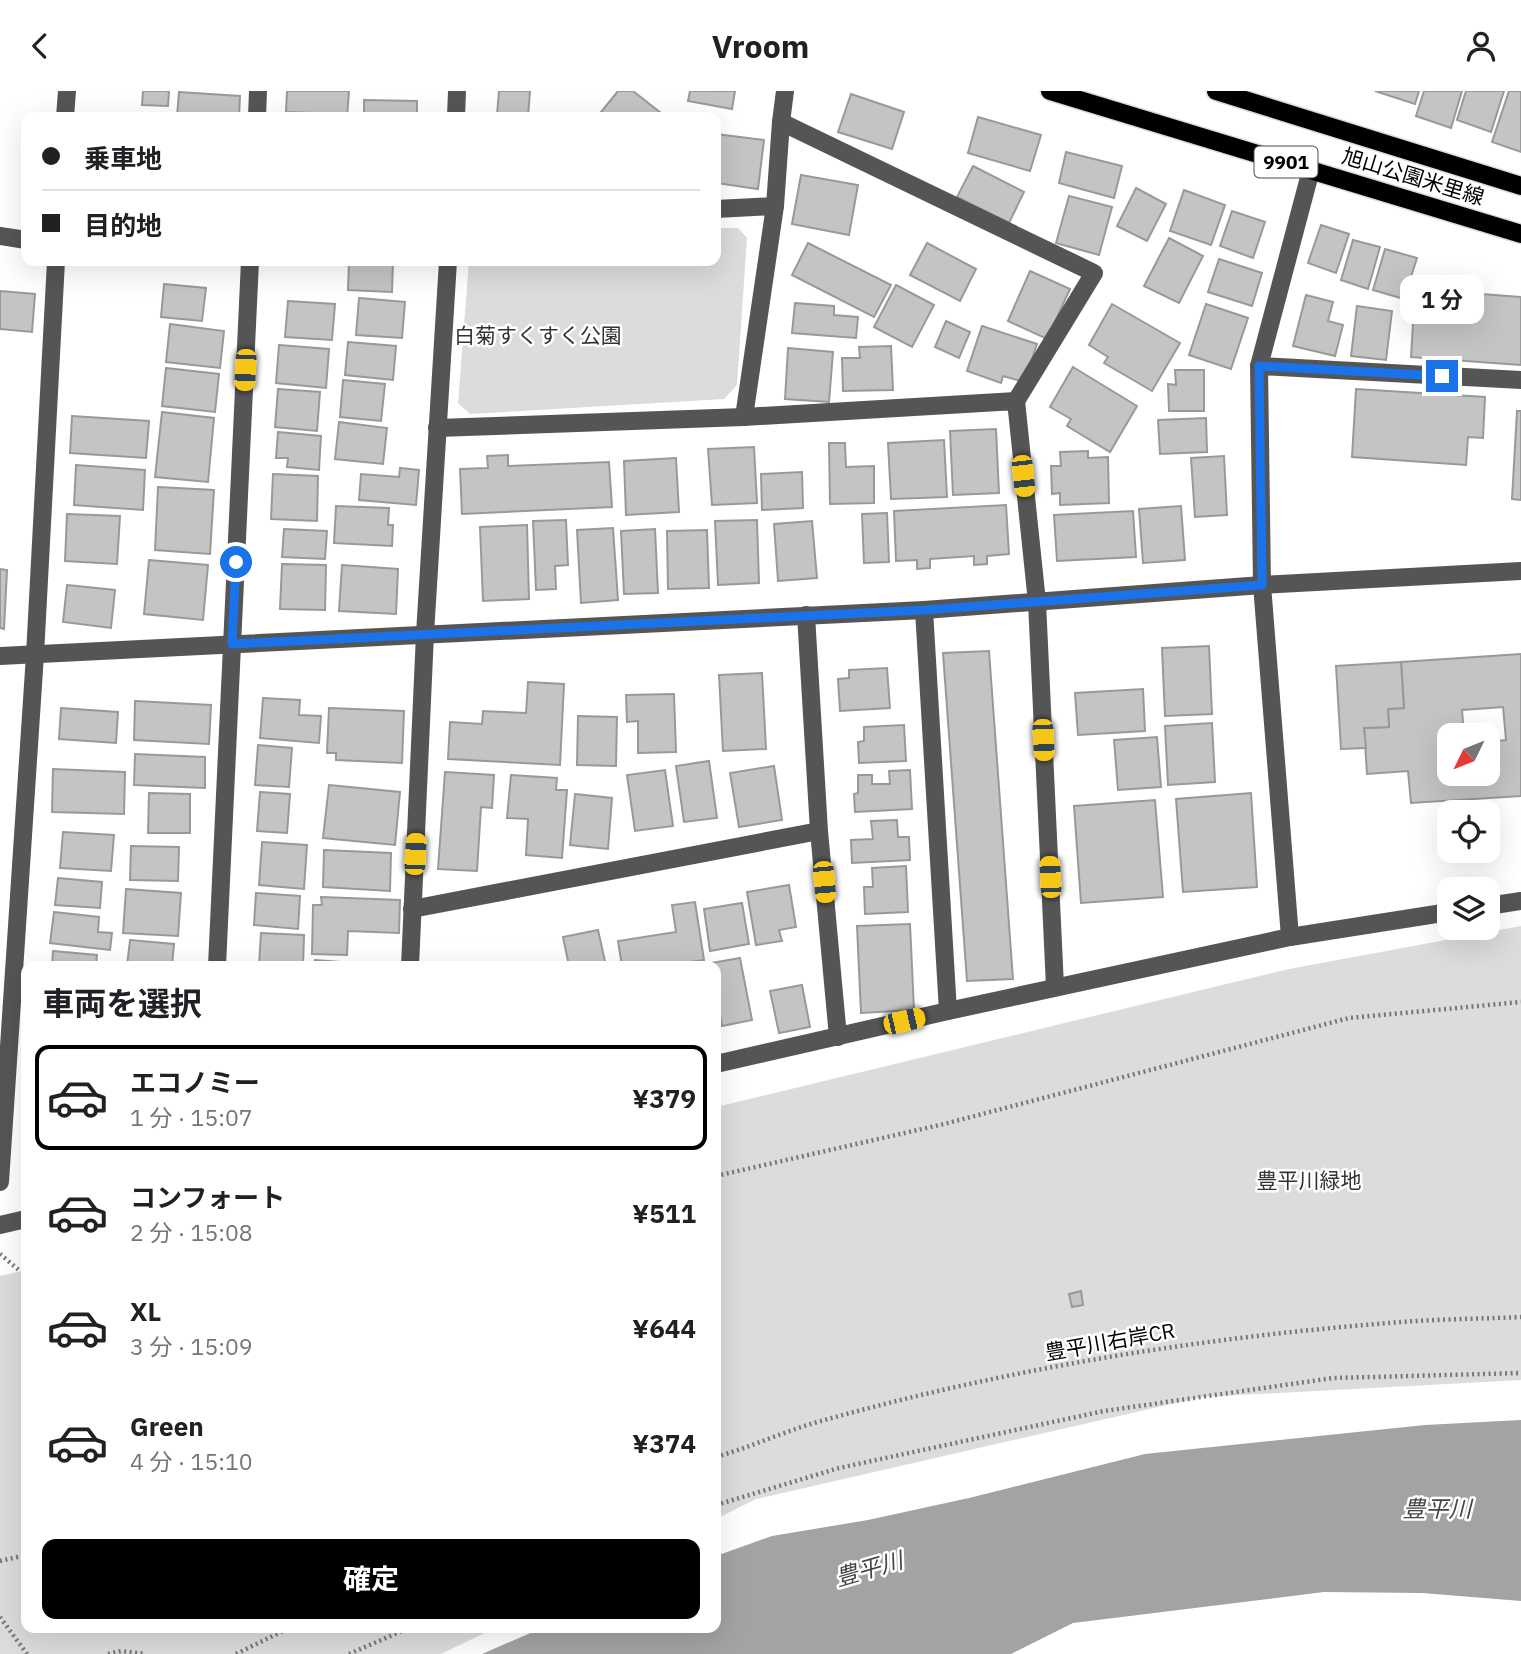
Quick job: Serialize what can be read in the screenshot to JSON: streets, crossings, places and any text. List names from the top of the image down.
{
  "streets": {
    "main road": ["9901", "旭山公園米里線"],
    "path": ["豊平川右岸CR"]
  },
  "water": ["豊平川"],
  "parks": ["白菊すくすく公園", "豊平川緑地"],
  "north": "bottom left",
  "page": {
    "header": "Vroom",
    "banner": ["乗車地", "目的地"],
    "bubble": "1 分",
    "heading": "車両を選択",
    "list": [
      {
        "name": "エコノミー",
        "note": "1 分 · 15:07",
        "value": "¥379"
      },
      {
        "name": "コンフォート",
        "note": "2 分 · 15:08",
        "value": "¥511"
      },
      {
        "name": "XL",
        "note": "3 分 · 15:09",
        "value": "¥644"
      },
      {
        "name": "Green",
        "note": "4 分 · 15:10",
        "value": "¥374"
      }
    ],
    "buttons": "確定"
  }
}
